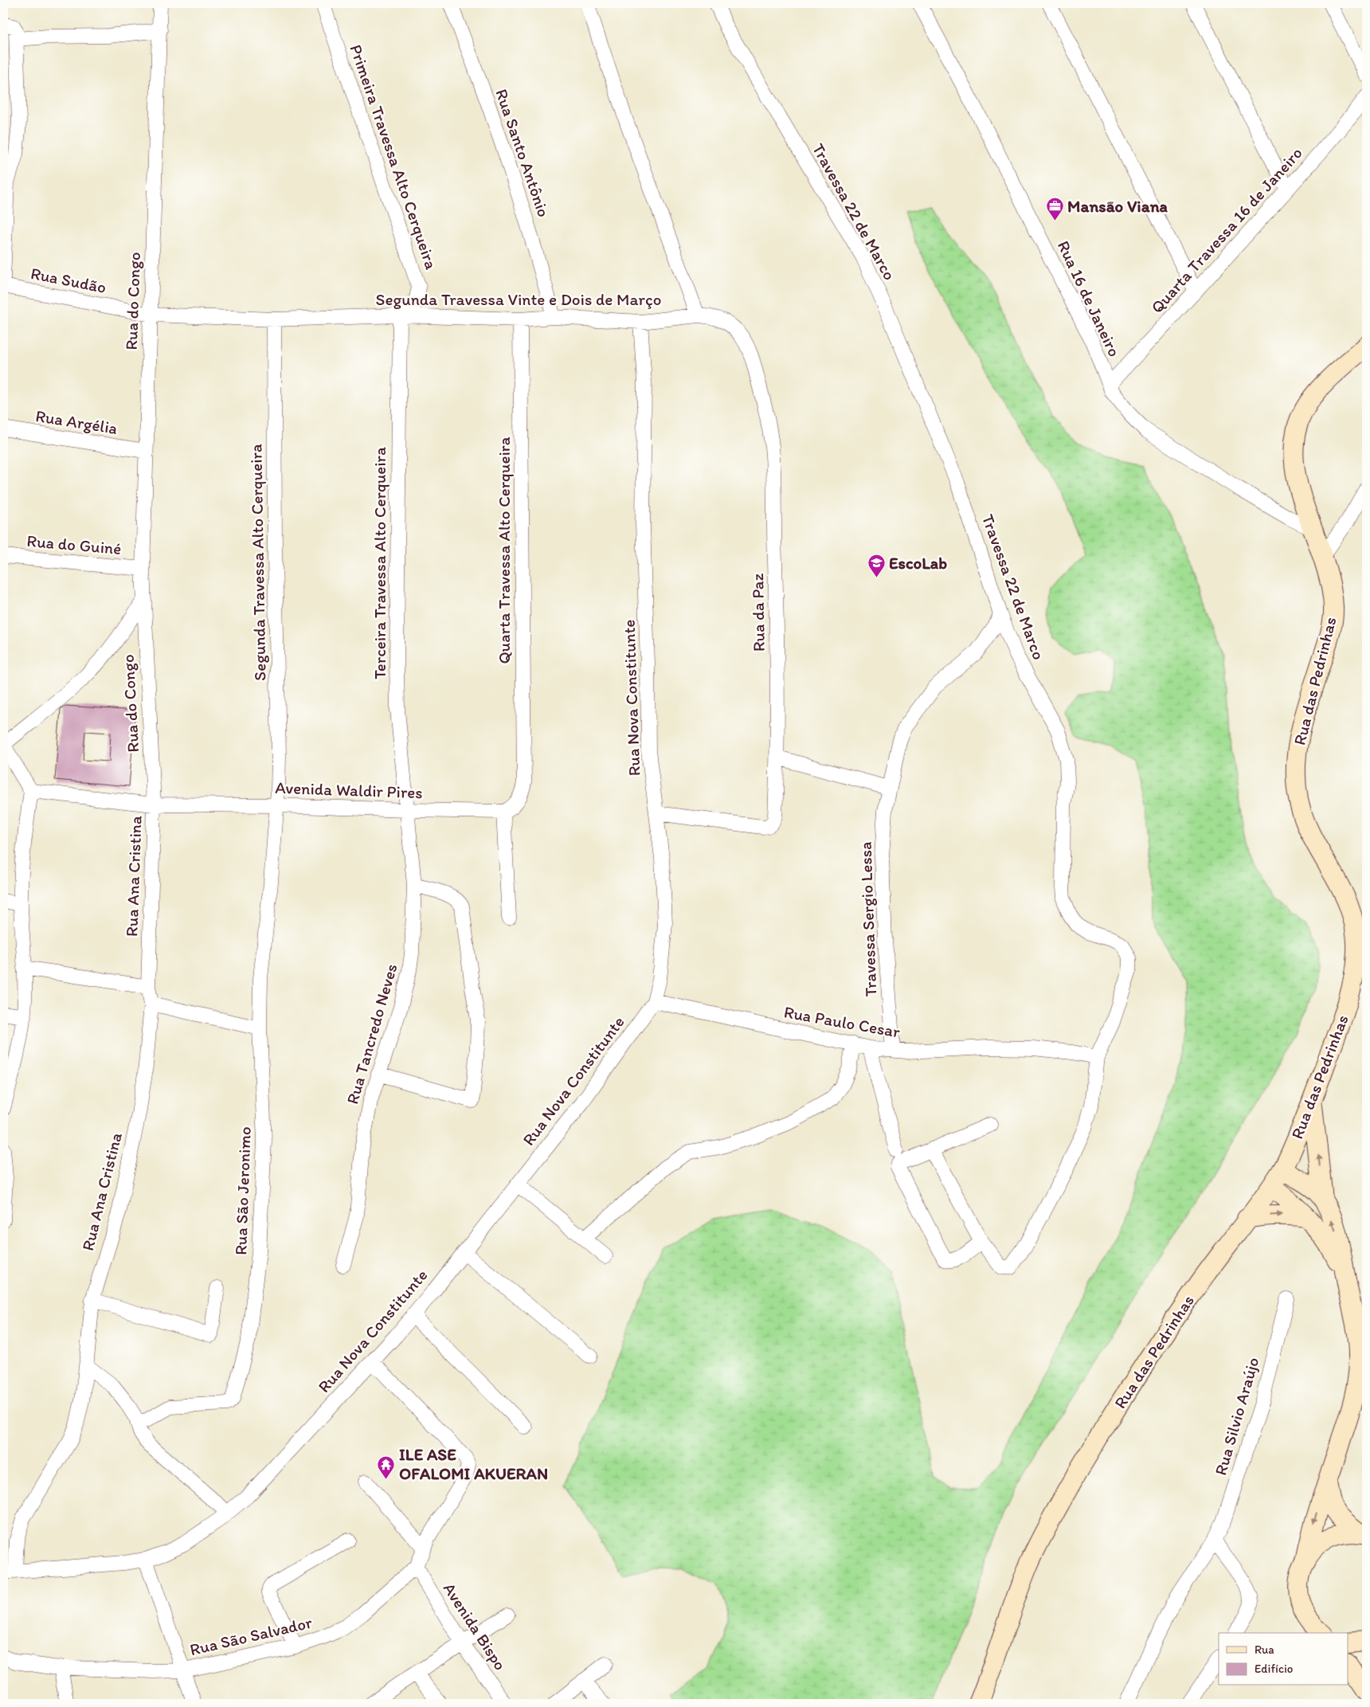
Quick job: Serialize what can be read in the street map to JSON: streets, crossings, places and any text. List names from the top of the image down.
{
  "streets": {
    "main road": ["Rua das Pedrinhas"],
    "street": [
      "Rua Santo Antônio",
      "Primeira Travessa Alto Cerqueira",
      "Travessa 22 de Marco",
      "Quarta Travessa 16 de Janeiro",
      "Rua Sudão",
      "Rua 16 de Janeiro",
      "Segunda Travessa Vinte e Dois de Março",
      "Rua do Congo",
      "Rua Argélia",
      "Rua do Guiné",
      "Quarta Travessa Alto Cerqueira",
      "Segunda Travessa Alto Cerqueira",
      "Terceira Travessa Alto Cerqueira",
      "Rua da Paz",
      "Rua Nova Constitunte",
      "Avenida Waldir Pires",
      "Rua Ana Cristina",
      "Travessa Sergio Lessa",
      "Rua Paulo Cesar",
      "Rua Tancredo Neves",
      "Rua São Jeronimo",
      "Rua Silvio Araújo",
      "Avenida Bispo",
      "Rua São Salvador"
    ]
  },
  "crossings": [
    ["Rua Santo Antônio", "Segunda Travessa Vinte e Dois de Março"],
    ["Primeira Travessa Alto Cerqueira", "Segunda Travessa Vinte e Dois de Março"],
    ["Primeira Travessa Alto Cerqueira", "Terceira Travessa Alto Cerqueira"],
    ["Travessa 22 de Marco", "Travessa Sergio Lessa"],
    ["Travessa 22 de Marco", "Rua Paulo Cesar"],
    ["Quarta Travessa 16 de Janeiro", "Rua 16 de Janeiro"],
    ["Rua Sudão", "Segunda Travessa Vinte e Dois de Março"],
    ["Rua Sudão", "Rua do Congo"],
    ["Rua 16 de Janeiro", "Rua das Pedrinhas"],
    ["Segunda Travessa Vinte e Dois de Março", "Rua do Congo"],
    ["Segunda Travessa Vinte e Dois de Março", "Quarta Travessa Alto Cerqueira"],
    ["Segunda Travessa Vinte e Dois de Março", "Segunda Travessa Alto Cerqueira"],
    ["Segunda Travessa Vinte e Dois de Março", "Terceira Travessa Alto Cerqueira"],
    ["Segunda Travessa Vinte e Dois de Março", "Rua da Paz"],
    ["Segunda Travessa Vinte e Dois de Março", "Rua Nova Constitunte"],
    ["Rua do Congo", "Rua Argélia"],
    ["Rua do Congo", "Rua do Guiné"],
    ["Rua do Congo", "Avenida Waldir Pires"],
    ["Rua do Congo", "Rua Ana Cristina"],
    ["Quarta Travessa Alto Cerqueira", "Avenida Waldir Pires"],
    ["Segunda Travessa Alto Cerqueira", "Avenida Waldir Pires"],
    ["Segunda Travessa Alto Cerqueira", "Rua São Jeronimo"],
    ["Terceira Travessa Alto Cerqueira", "Avenida Waldir Pires"],
    ["Terceira Travessa Alto Cerqueira", "Rua Tancredo Neves"],
    ["Rua da Paz", "Rua Nova Constitunte"],
    ["Rua Nova Constitunte", "Rua Ana Cristina"],
    ["Rua Nova Constitunte", "Rua Paulo Cesar"],
    ["Rua Nova Constitunte", "Rua São Salvador"],
    ["Avenida Waldir Pires", "Rua Ana Cristina"],
    ["Avenida Waldir Pires", "Rua Tancredo Neves"],
    ["Avenida Waldir Pires", "Rua São Jeronimo"],
    ["Travessa Sergio Lessa", "Rua Paulo Cesar"],
    ["Avenida Bispo", "Rua São Salvador"]
  ],
  "places": {
    "office": ["Mansão Viana"],
    "school or university": ["EscoLab"],
    "temple": ["ILE ASE OFALOMI AKUERAN"]
  },
  "legend": ["Rua", "Edifício"]
}
